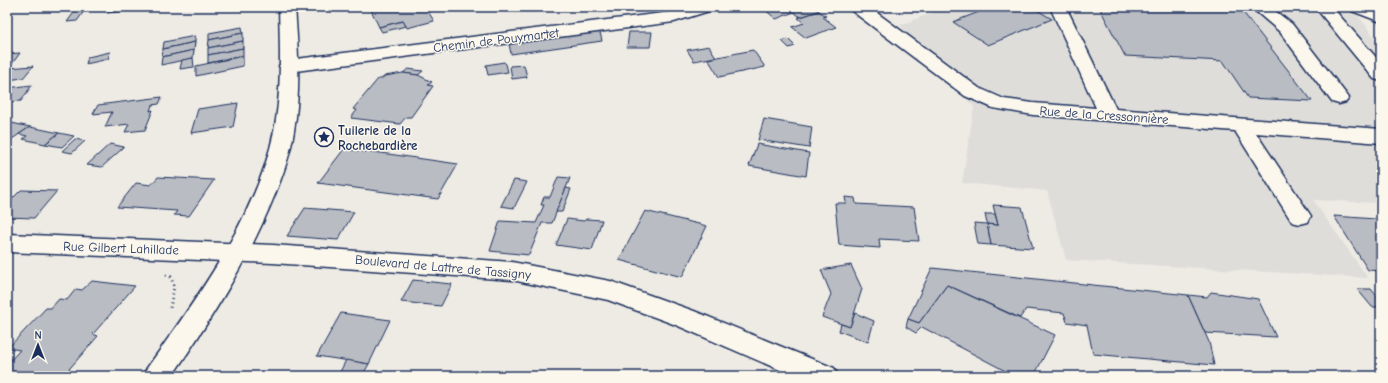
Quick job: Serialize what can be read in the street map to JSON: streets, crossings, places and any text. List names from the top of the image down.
{
  "streets": {
    "street": [
      "Chemin de Pouymartet",
      "Rue de la Cressonnière",
      "Rue Gilbert Lahillade",
      "Boulevard de Lattre de Tassigny"
    ]
  },
  "crossings": [
    ["Rue Gilbert Lahillade", "Boulevard de Lattre de Tassigny"]
  ],
  "places": {
    "place": ["Tuilerie de la Rochebardière"]
  },
  "north": "top"
}
